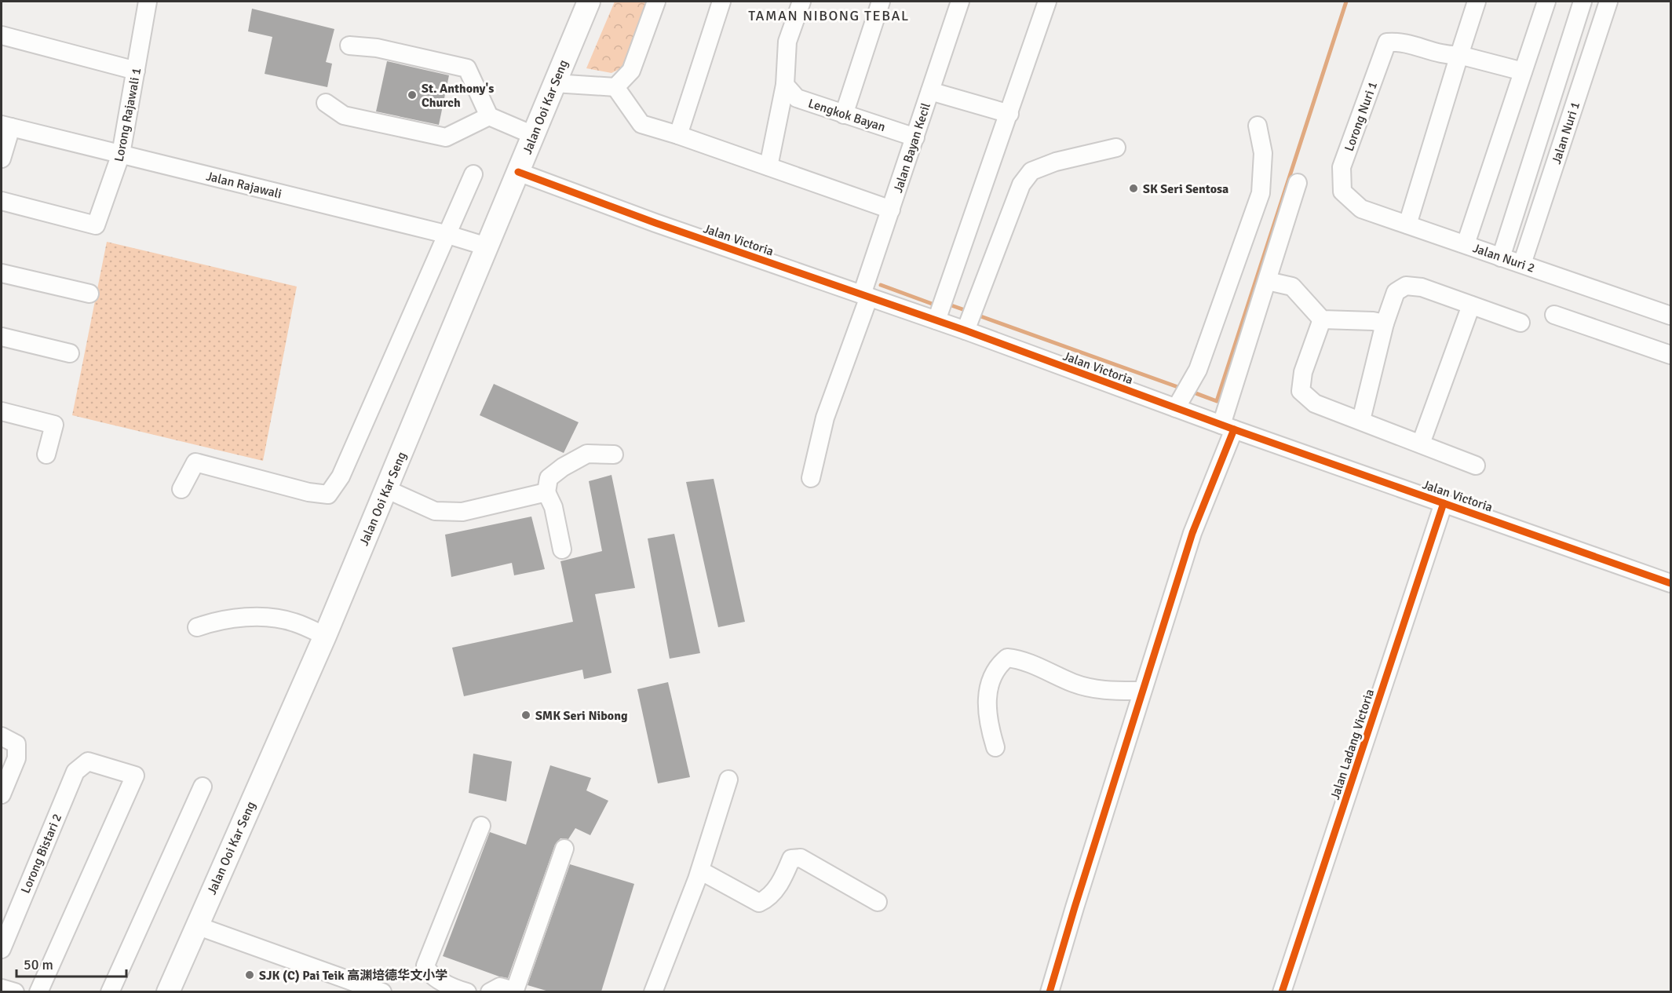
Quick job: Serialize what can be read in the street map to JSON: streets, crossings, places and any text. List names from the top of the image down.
{
  "streets": {
    "main road": ["Jalan Ooi Kar Seng"],
    "street": [
      "Lorong Rajawali 1",
      "Lengkok Bayan",
      "Lorong Nuri 1",
      "Jalan Nuri 1",
      "Jalan Bayan Kecil",
      "Jalan Rajawali",
      "Jalan Victoria",
      "Jalan Nuri 2",
      "Jalan Ladang Victoria",
      "Lorong Bistari 2"
    ]
  },
  "crossings": [
    ["Jalan Ooi Kar Seng", "Jalan Rajawali"],
    ["Jalan Ooi Kar Seng", "Jalan Victoria"],
    ["Lorong Rajawali 1", "Jalan Rajawali"],
    ["Lengkok Bayan", "Jalan Bayan Kecil"],
    ["Lorong Nuri 1", "Jalan Nuri 2"],
    ["Jalan Nuri 1", "Jalan Nuri 2"],
    ["Jalan Bayan Kecil", "Jalan Victoria"],
    ["Jalan Victoria", "Jalan Ladang Victoria"]
  ],
  "districts": ["TAMAN NIBONG TEBAL"],
  "places": [
    "St. Anthony's Church",
    "SK Seri Sentosa",
    "SMK Seri Nibong",
    "SJK (C) Pai Teik 高渊培德华文小学"
  ],
  "scale_bar": "50 m"
}
